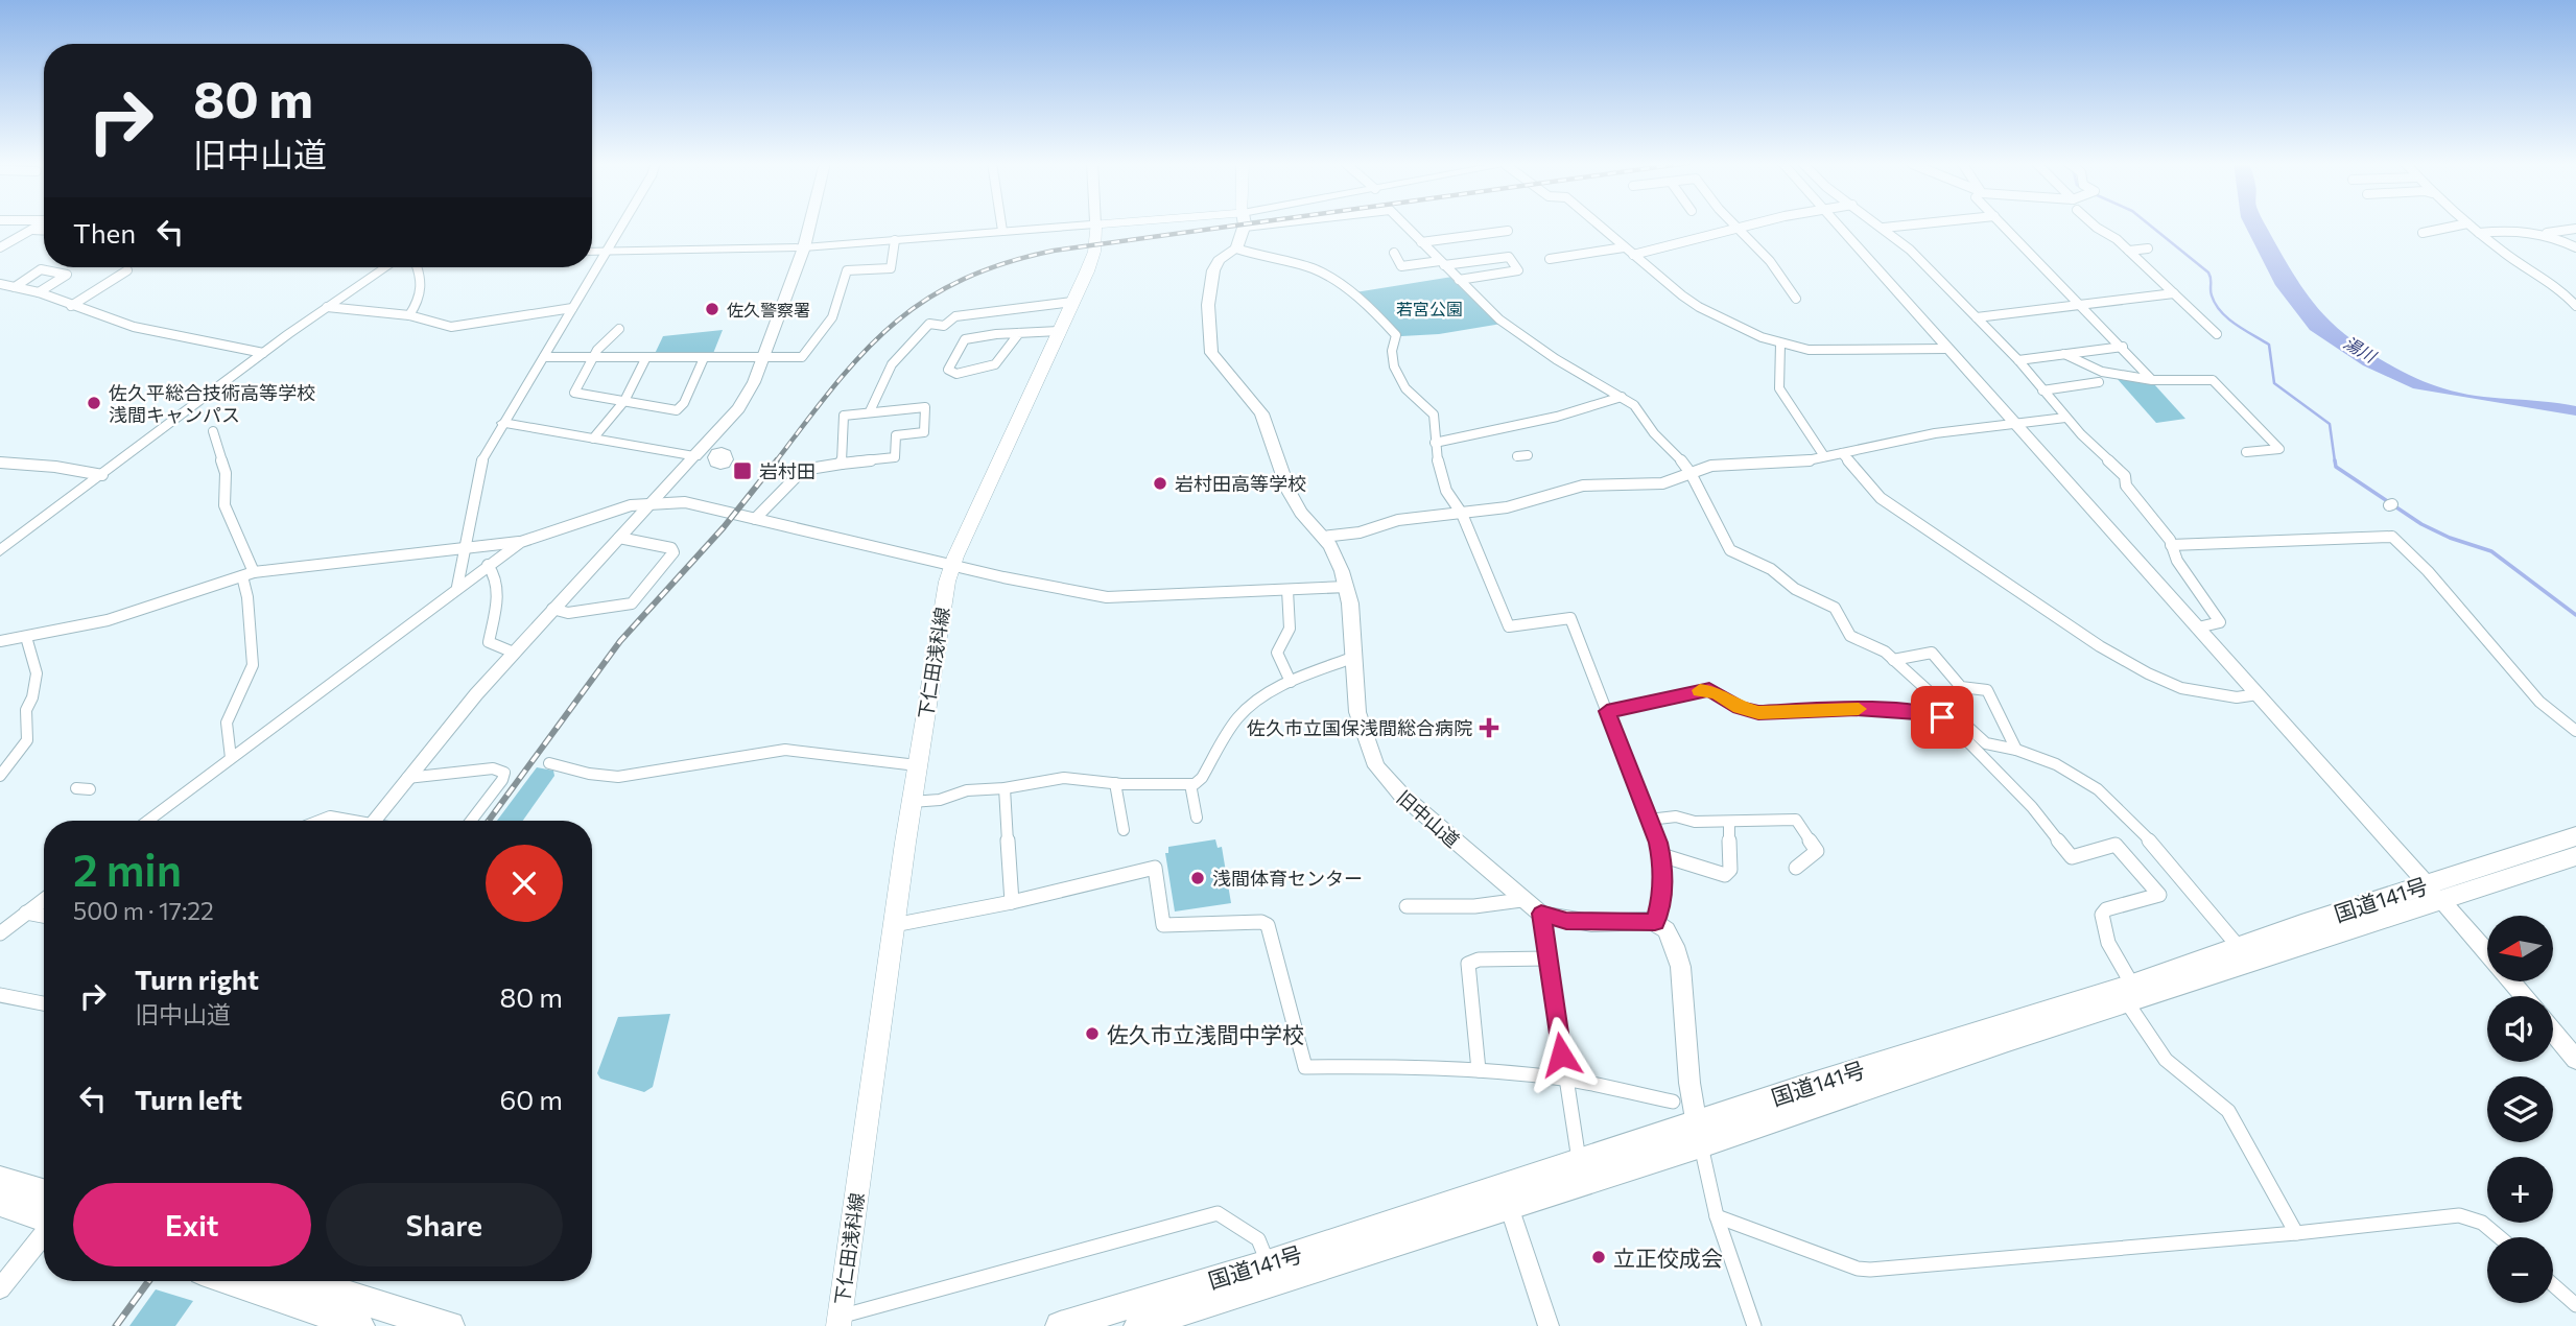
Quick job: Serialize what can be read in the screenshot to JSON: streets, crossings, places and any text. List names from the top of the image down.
{
  "streets": {
    "highway": ["国道141号"],
    "main road": ["下仁田浅科線", "旧中山道"]
  },
  "water": ["湯川"],
  "parks": ["若宮公園"],
  "places": {
    "other": [
      "佐久警察署",
      "佐久平総合技術高等学校 浅間キャンパス",
      "岩村田高等学校",
      "浅間体育センター",
      "佐久市立浅間中学校",
      "立正佼成会"
    ],
    "transit": ["岩村田"],
    "health": ["佐久市立国保浅間総合病院"]
  },
  "north": "left",
  "page": {
    "turn": ["80 m", "旧中山道"],
    "then": "Then",
    "heading": ["2 min", "500 m · 17:22"],
    "map_buttons": ["+", "−"],
    "list": [
      {
        "name": "Turn right",
        "note": "旧中山道",
        "value": "80 m"
      },
      {
        "name": "Turn left",
        "value": "60 m"
      }
    ],
    "buttons": ["Exit", "Share"]
  }
}
